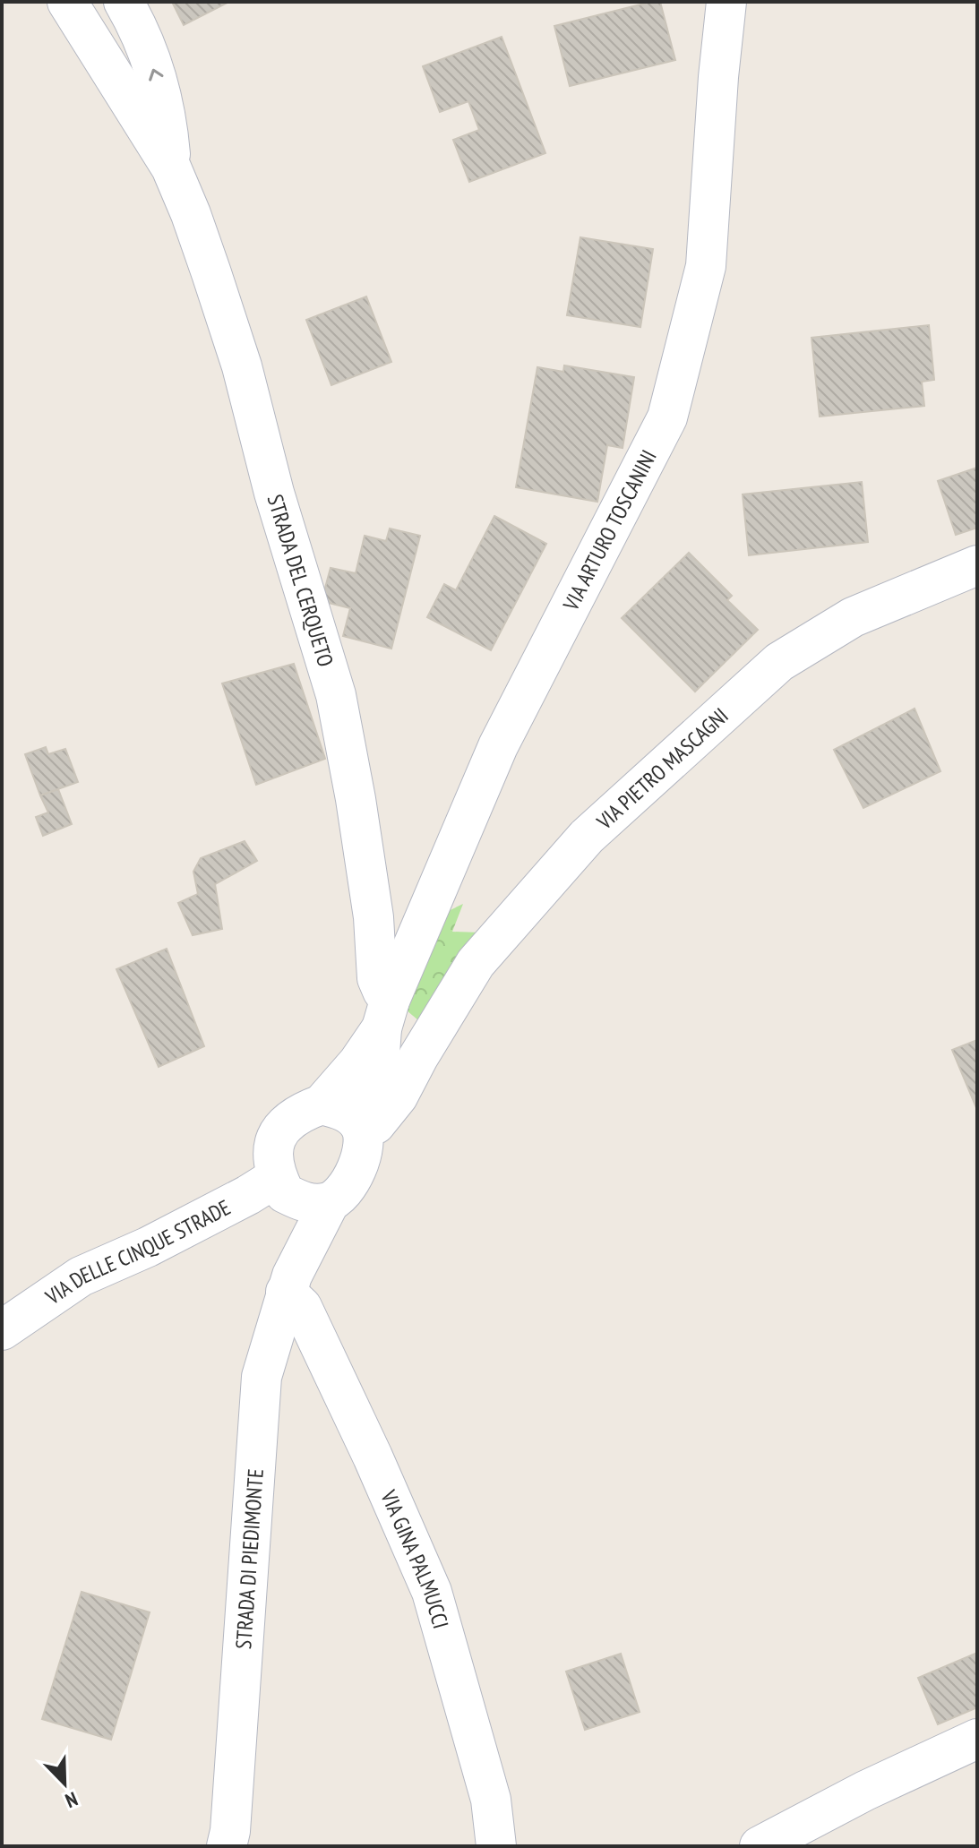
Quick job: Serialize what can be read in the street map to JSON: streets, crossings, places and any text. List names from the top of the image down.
{
  "streets": {
    "street": [
      "VIA ARTURO TOSCANINI",
      "STRADA DEL CERQUETO",
      "VIA PIETRO MASCAGNI",
      "VIA DELLE CINQUE STRADE",
      "STRADA DI PIEDIMONTE",
      "VIA GINA PALMUCCI"
    ]
  },
  "crossings": [
    ["VIA ARTURO TOSCANINI", "STRADA DEL CERQUETO"],
    ["VIA ARTURO TOSCANINI", "VIA PIETRO MASCAGNI"],
    ["VIA ARTURO TOSCANINI", "VIA DELLE CINQUE STRADE"],
    ["VIA ARTURO TOSCANINI", "STRADA DI PIEDIMONTE"],
    ["VIA PIETRO MASCAGNI", "VIA DELLE CINQUE STRADE"],
    ["VIA PIETRO MASCAGNI", "STRADA DI PIEDIMONTE"],
    ["VIA DELLE CINQUE STRADE", "STRADA DI PIEDIMONTE"],
    ["STRADA DI PIEDIMONTE", "VIA GINA PALMUCCI"]
  ],
  "north": "bottom right"
}
